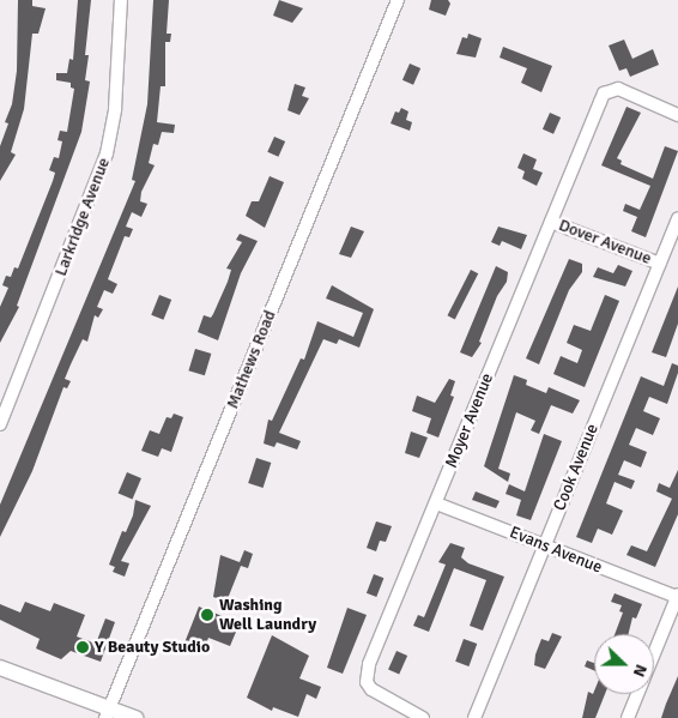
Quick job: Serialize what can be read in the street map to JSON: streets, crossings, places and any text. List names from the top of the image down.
{
  "streets": {
    "street": [
      "Larkridge Avenue",
      "Dover Avenue",
      "Mathews Road",
      "Moyer Avenue",
      "Cook Avenue",
      "Evans Avenue"
    ]
  },
  "crossings": [
    ["Dover Avenue", "Moyer Avenue"],
    ["Dover Avenue", "Cook Avenue"],
    ["Moyer Avenue", "Evans Avenue"],
    ["Cook Avenue", "Evans Avenue"]
  ],
  "places": ["Washing Well Laundry", "Y Beauty Studio"],
  "north": "right"
}
